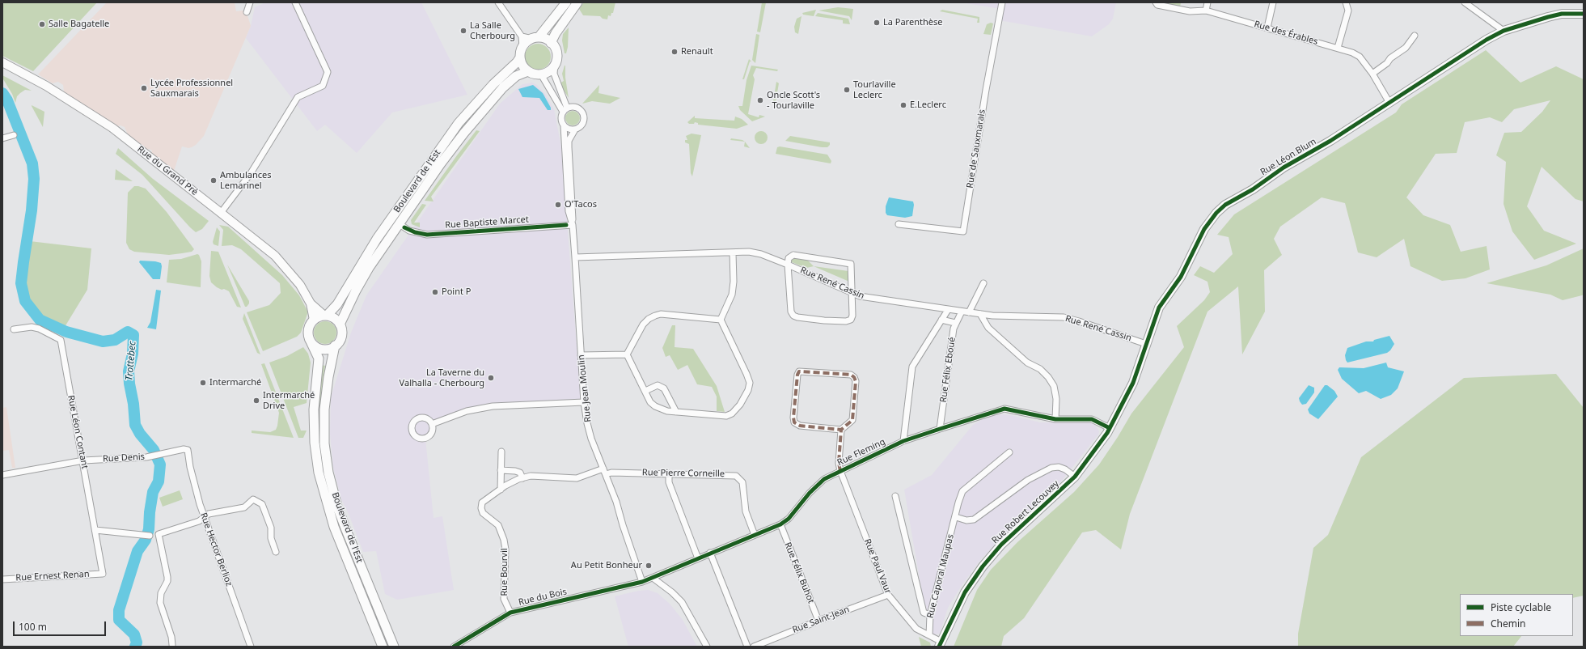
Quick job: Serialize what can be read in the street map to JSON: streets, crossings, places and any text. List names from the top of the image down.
{
  "streets": {
    "main road": ["Boulevard de l'Est"],
    "street": [
      "Rue des Érables",
      "Rue de Sauxmarais",
      "Rue Léon Blum",
      "Rue du Grand Pré",
      "Rue Baptiste Marcet",
      "Rue René Cassin",
      "Rue Félix Eboué",
      "Rue Jean Moulin",
      "Rue Léon Contant",
      "Rue Fleming",
      "Rue Denis",
      "Rue Pierre Corneille",
      "Rue Robert Lecouvey",
      "Rue Hector Berlioz",
      "Rue Paul Vaur",
      "Rue Bourvil",
      "Rue Félix Buhot",
      "Rue Ernest Renan",
      "Rue Caporal Maupas",
      "Rue du Bois",
      "Rue Saint-Jean"
    ]
  },
  "crossings": [
    ["Rue des Érables", "Rue Léon Blum"],
    ["Rue Léon Blum", "Rue René Cassin"],
    ["Rue Léon Blum", "Rue Fleming"],
    ["Rue Léon Blum", "Rue Robert Lecouvey"],
    ["Rue du Grand Pré", "Boulevard de l'Est"],
    ["Boulevard de l'Est", "Rue Baptiste Marcet"],
    ["Boulevard de l'Est", "Rue Jean Moulin"],
    ["Rue Baptiste Marcet", "Rue Jean Moulin"],
    ["Rue René Cassin", "Rue Félix Eboué"],
    ["Rue René Cassin", "Rue Jean Moulin"],
    ["Rue Félix Eboué", "Rue Fleming"],
    ["Rue Jean Moulin", "Rue Fleming"],
    ["Rue Jean Moulin", "Rue Pierre Corneille"],
    ["Rue Jean Moulin", "Rue Bourvil"],
    ["Rue Jean Moulin", "Rue du Bois"],
    ["Rue Léon Contant", "Rue Denis"],
    ["Rue Léon Contant", "Rue Ernest Renan"],
    ["Rue Fleming", "Rue Pierre Corneille"],
    ["Rue Fleming", "Rue Robert Lecouvey"],
    ["Rue Fleming", "Rue Paul Vaur"],
    ["Rue Fleming", "Rue Félix Buhot"],
    ["Rue Fleming", "Rue du Bois"],
    ["Rue Denis", "Rue Hector Berlioz"],
    ["Rue Robert Lecouvey", "Rue Paul Vaur"],
    ["Rue Paul Vaur", "Rue Caporal Maupas"],
    ["Rue Paul Vaur", "Rue Saint-Jean"],
    ["Rue Bourvil", "Rue du Bois"],
    ["Rue Félix Buhot", "Rue Saint-Jean"]
  ],
  "water": ["Trottebec"],
  "places": [
    "La Parenthèse",
    "Salle Bagatelle",
    "La Salle Cherbourg",
    "Renault",
    "Lycée Professionnel Sauxmarais",
    "Tourlaville Leclerc",
    "Oncle Scott's - Tourlaville",
    "E.Leclerc",
    "Ambulances Lemarinel",
    "O'Tacos",
    "Point P",
    "La Taverne du Valhalla - Cherbourg",
    "Intermarché",
    "Intermarché Drive",
    "Au Petit Bonheur"
  ],
  "legend": ["Piste cyclable", "Chemin"],
  "scale_bar": "100 m"
}
